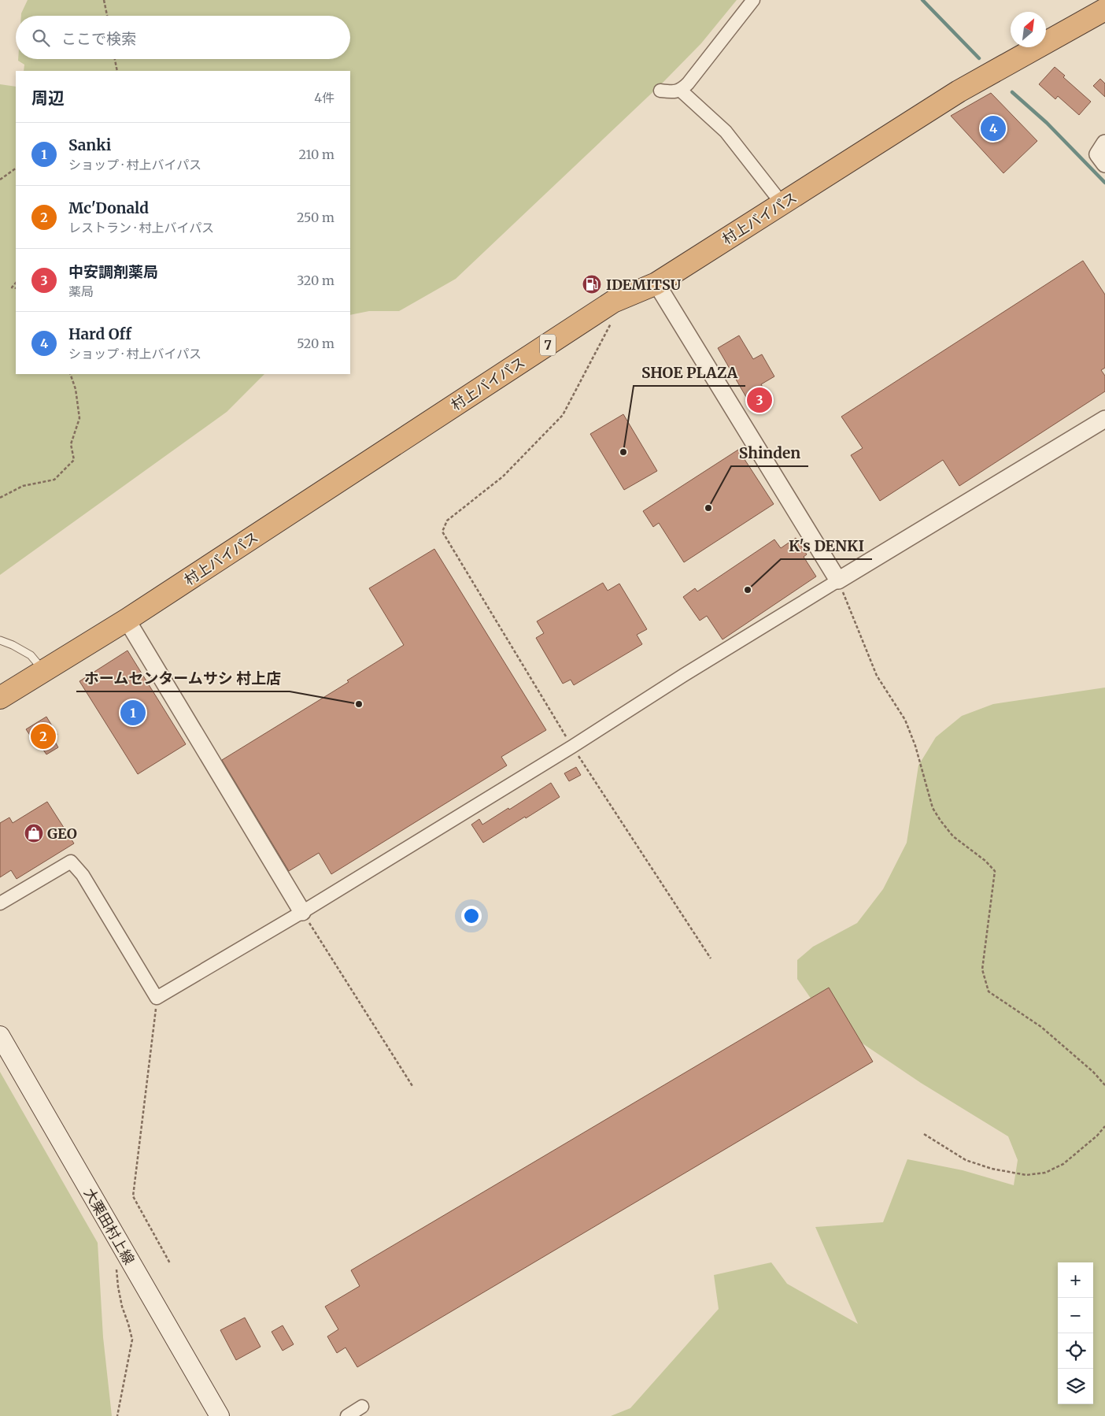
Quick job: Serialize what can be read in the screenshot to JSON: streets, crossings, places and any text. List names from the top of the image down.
{
  "streets": {
    "highway": ["村上バイパス", "7"],
    "main road": ["大栗田村上線"]
  },
  "places": {
    "fuel station": ["IDEMITSU"],
    "other": [
      "SHOE PLAZA",
      "Shinden",
      "K's DENKI",
      "ホームセンタームサシ 村上店"
    ],
    "shop": ["GEO"]
  },
  "north": "top right",
  "page": {
    "search": "ここで検索",
    "heading": ["周辺", "4件"],
    "pins": [
      "4",
      "3",
      "1",
      "2"
    ],
    "list": [
      {
        "mark": "1",
        "name": "Sanki",
        "note": "ショップ · 村上バイパス",
        "value": "210 m"
      },
      {
        "mark": "2",
        "name": "Mc'Donald",
        "note": "レストラン · 村上バイパス",
        "value": "250 m"
      },
      {
        "mark": "3",
        "name": "中安調剤薬局",
        "note": "薬局",
        "value": "320 m"
      },
      {
        "mark": "4",
        "name": "Hard Off",
        "note": "ショップ · 村上バイパス",
        "value": "520 m"
      }
    ],
    "map_buttons": ["+", "−"]
  }
}
